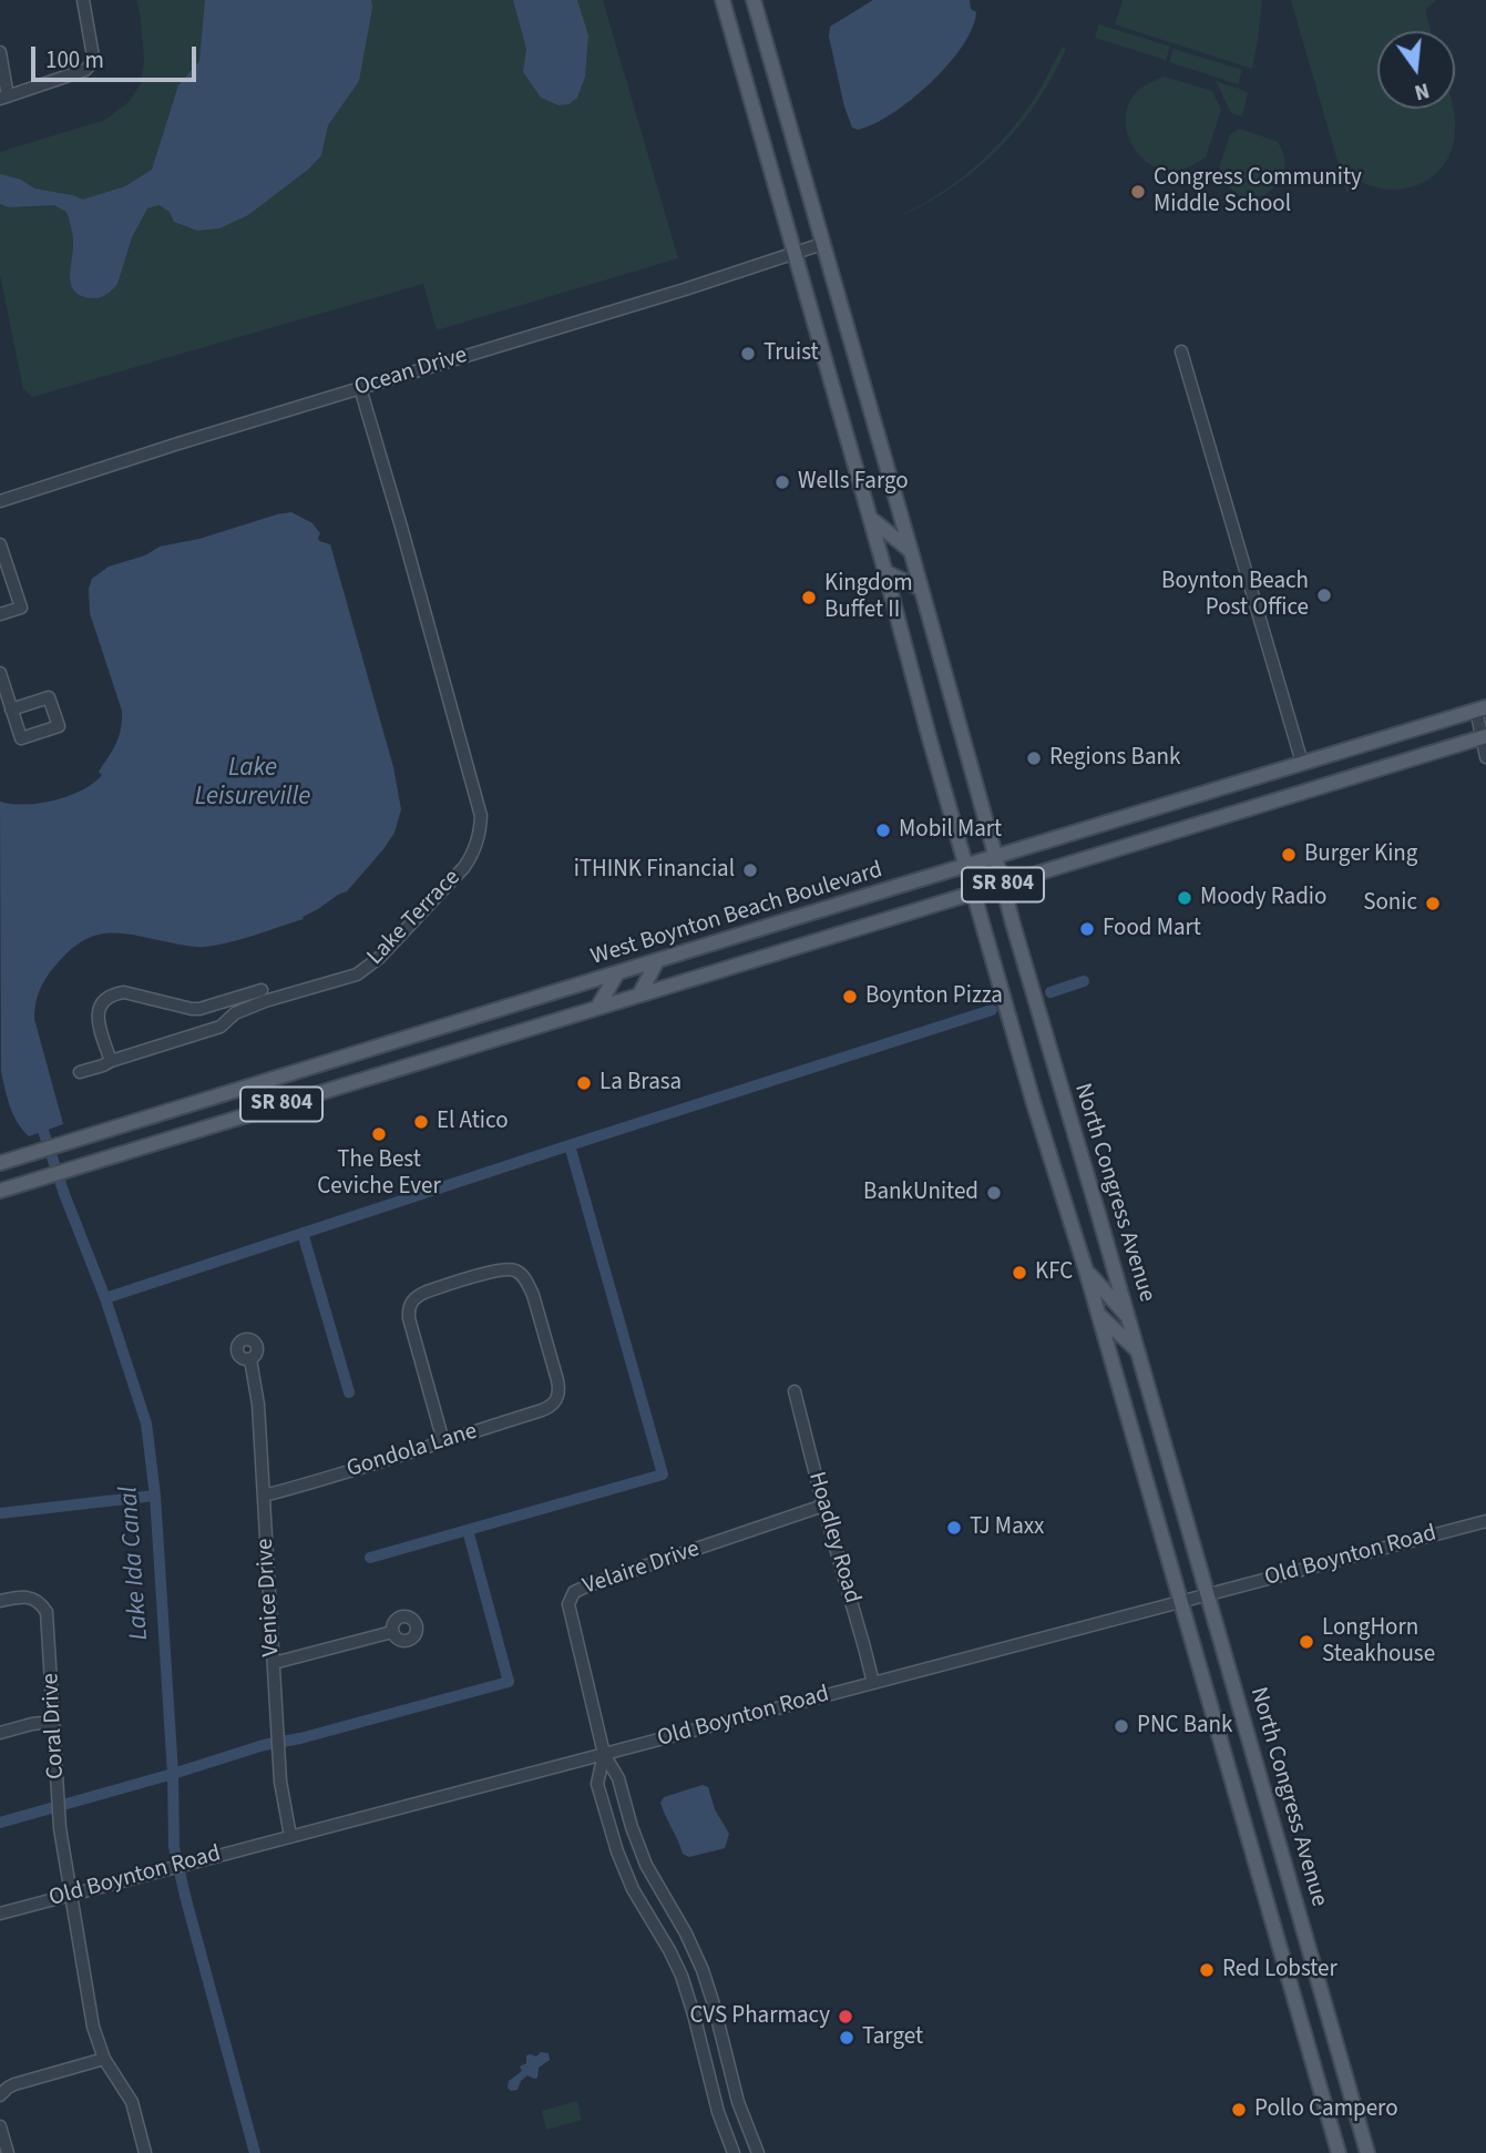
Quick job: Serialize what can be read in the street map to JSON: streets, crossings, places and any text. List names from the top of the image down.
{
  "streets": {
    "main road": ["SR 804", "West Boynton Beach Boulevard", "North Congress Avenue"],
    "street": [
      "Ocean Drive",
      "Lake Terrace",
      "Gondola Lane",
      "Hoadley Road",
      "Old Boynton Road",
      "Velaire Drive",
      "Venice Drive",
      "Coral Drive"
    ]
  },
  "crossings": [
    ["Ocean Drive", "Lake Terrace"],
    ["Ocean Drive", "North Congress Avenue"],
    ["West Boynton Beach Boulevard", "North Congress Avenue"],
    ["North Congress Avenue", "Old Boynton Road"],
    ["Gondola Lane", "Venice Drive"],
    ["Hoadley Road", "Old Boynton Road"],
    ["Hoadley Road", "Velaire Drive"],
    ["Old Boynton Road", "Velaire Drive"],
    ["Old Boynton Road", "Venice Drive"],
    ["Old Boynton Road", "Coral Drive"]
  ],
  "water": ["Lake Leisureville", "Lake Ida Canal"],
  "places": [
    "Congress Community Middle School",
    "Truist",
    "Wells Fargo",
    "Boynton Beach Post Office",
    "Kingdom Buffet II",
    "Regions Bank",
    "Mobil Mart",
    "Burger King",
    "iTHINK Financial",
    "Moody Radio",
    "Sonic",
    "Food Mart",
    "Boynton Pizza",
    "La Brasa",
    "El Atico",
    "The Best Ceviche Ever",
    "BankUnited",
    "KFC",
    "TJ Maxx",
    "LongHorn Steakhouse",
    "PNC Bank",
    "Red Lobster",
    "CVS Pharmacy",
    "Target",
    "Pollo Campero"
  ],
  "scale_bar": "100 m",
  "north": "bottom"
}
